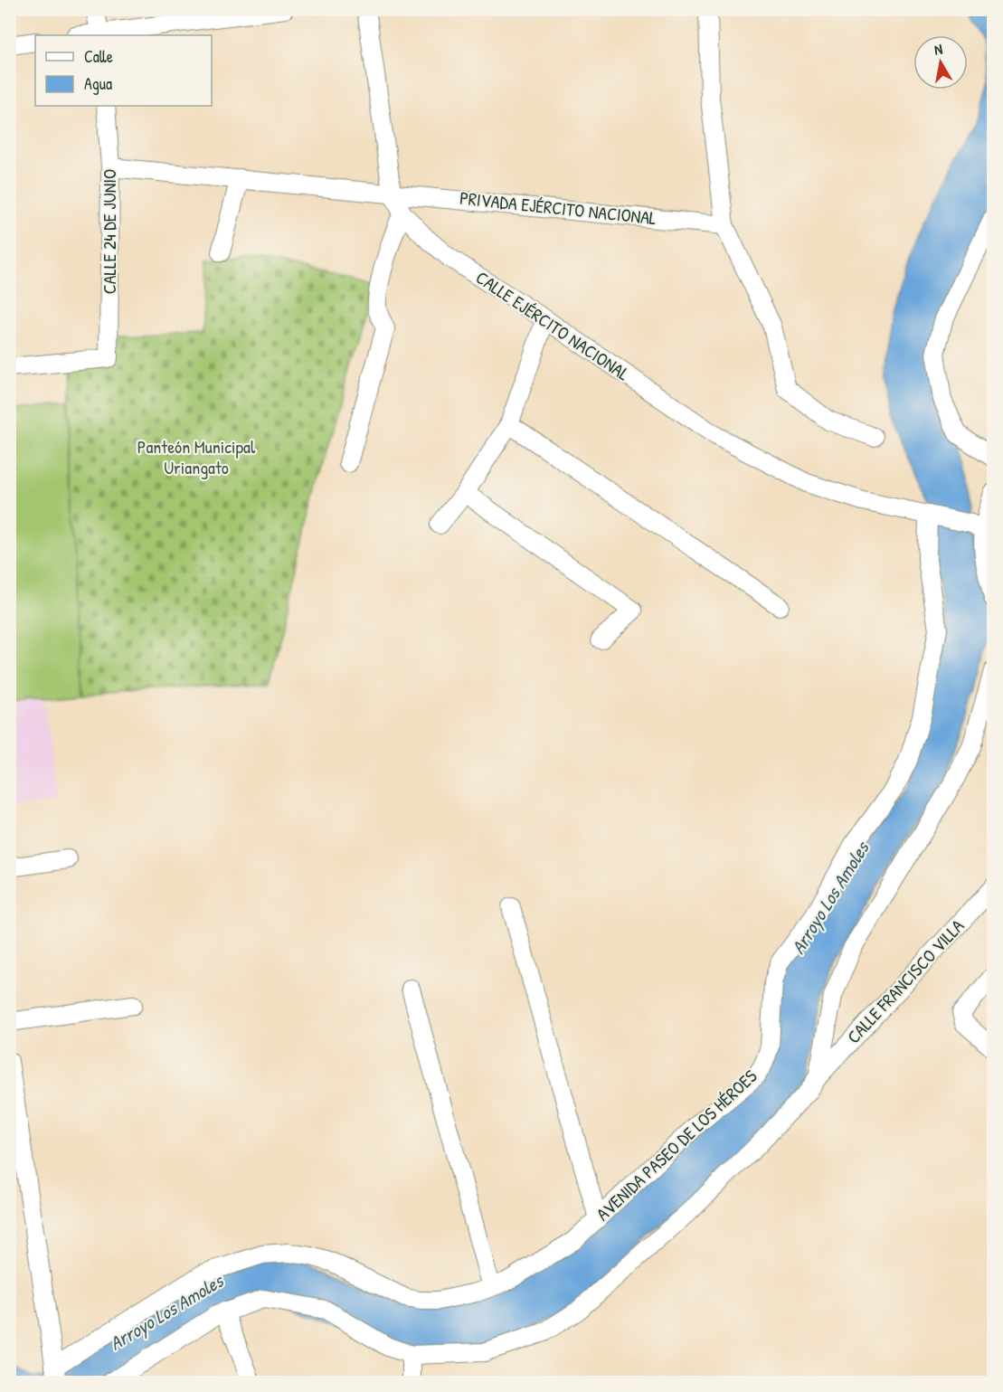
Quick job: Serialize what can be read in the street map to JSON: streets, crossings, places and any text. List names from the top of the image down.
{
  "streets": {
    "street": [
      "PRIVADA EJÉRCITO NACIONAL",
      "CALLE 24 DE JUNIO",
      "CALLE EJÉRCITO NACIONAL",
      "CALLE FRANCISCO VILLA",
      "AVENIDA PASEO DE LOS HÉROES"
    ]
  },
  "crossings": [
    ["PRIVADA EJÉRCITO NACIONAL", "CALLE EJÉRCITO NACIONAL"],
    ["CALLE EJÉRCITO NACIONAL", "AVENIDA PASEO DE LOS HÉROES"]
  ],
  "water": ["Arroyo Los Amoles"],
  "parks": ["Panteón Municipal Uriangato"],
  "legend": ["Calle", "Agua"],
  "north": "top"
}
